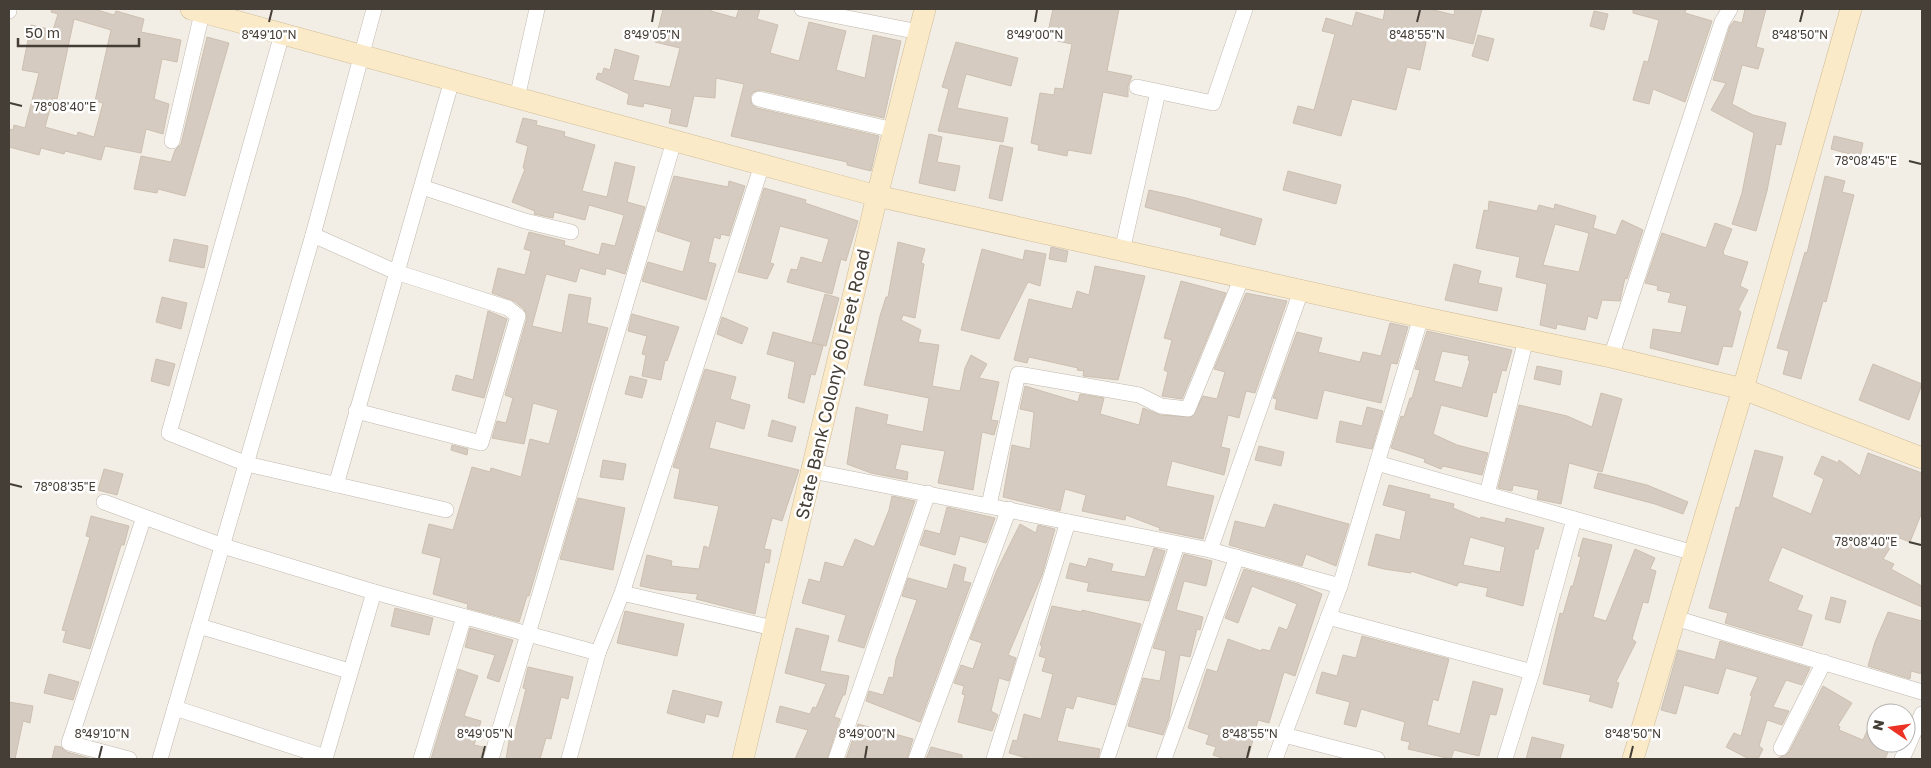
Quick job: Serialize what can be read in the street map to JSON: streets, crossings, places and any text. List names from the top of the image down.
{
  "streets": {
    "street": ["State Bank Colony 60 Feet Road"]
  },
  "scale_bar": "50 m",
  "north": "left",
  "coordinates": [
    "8°49'10\"N",
    "8°49'05\"N",
    "8°49'00\"N",
    "8°48'55\"N",
    "8°48'50\"N",
    "78°08'40\"E",
    "78°08'45\"E",
    "78°08'35\"E"
  ]
}
